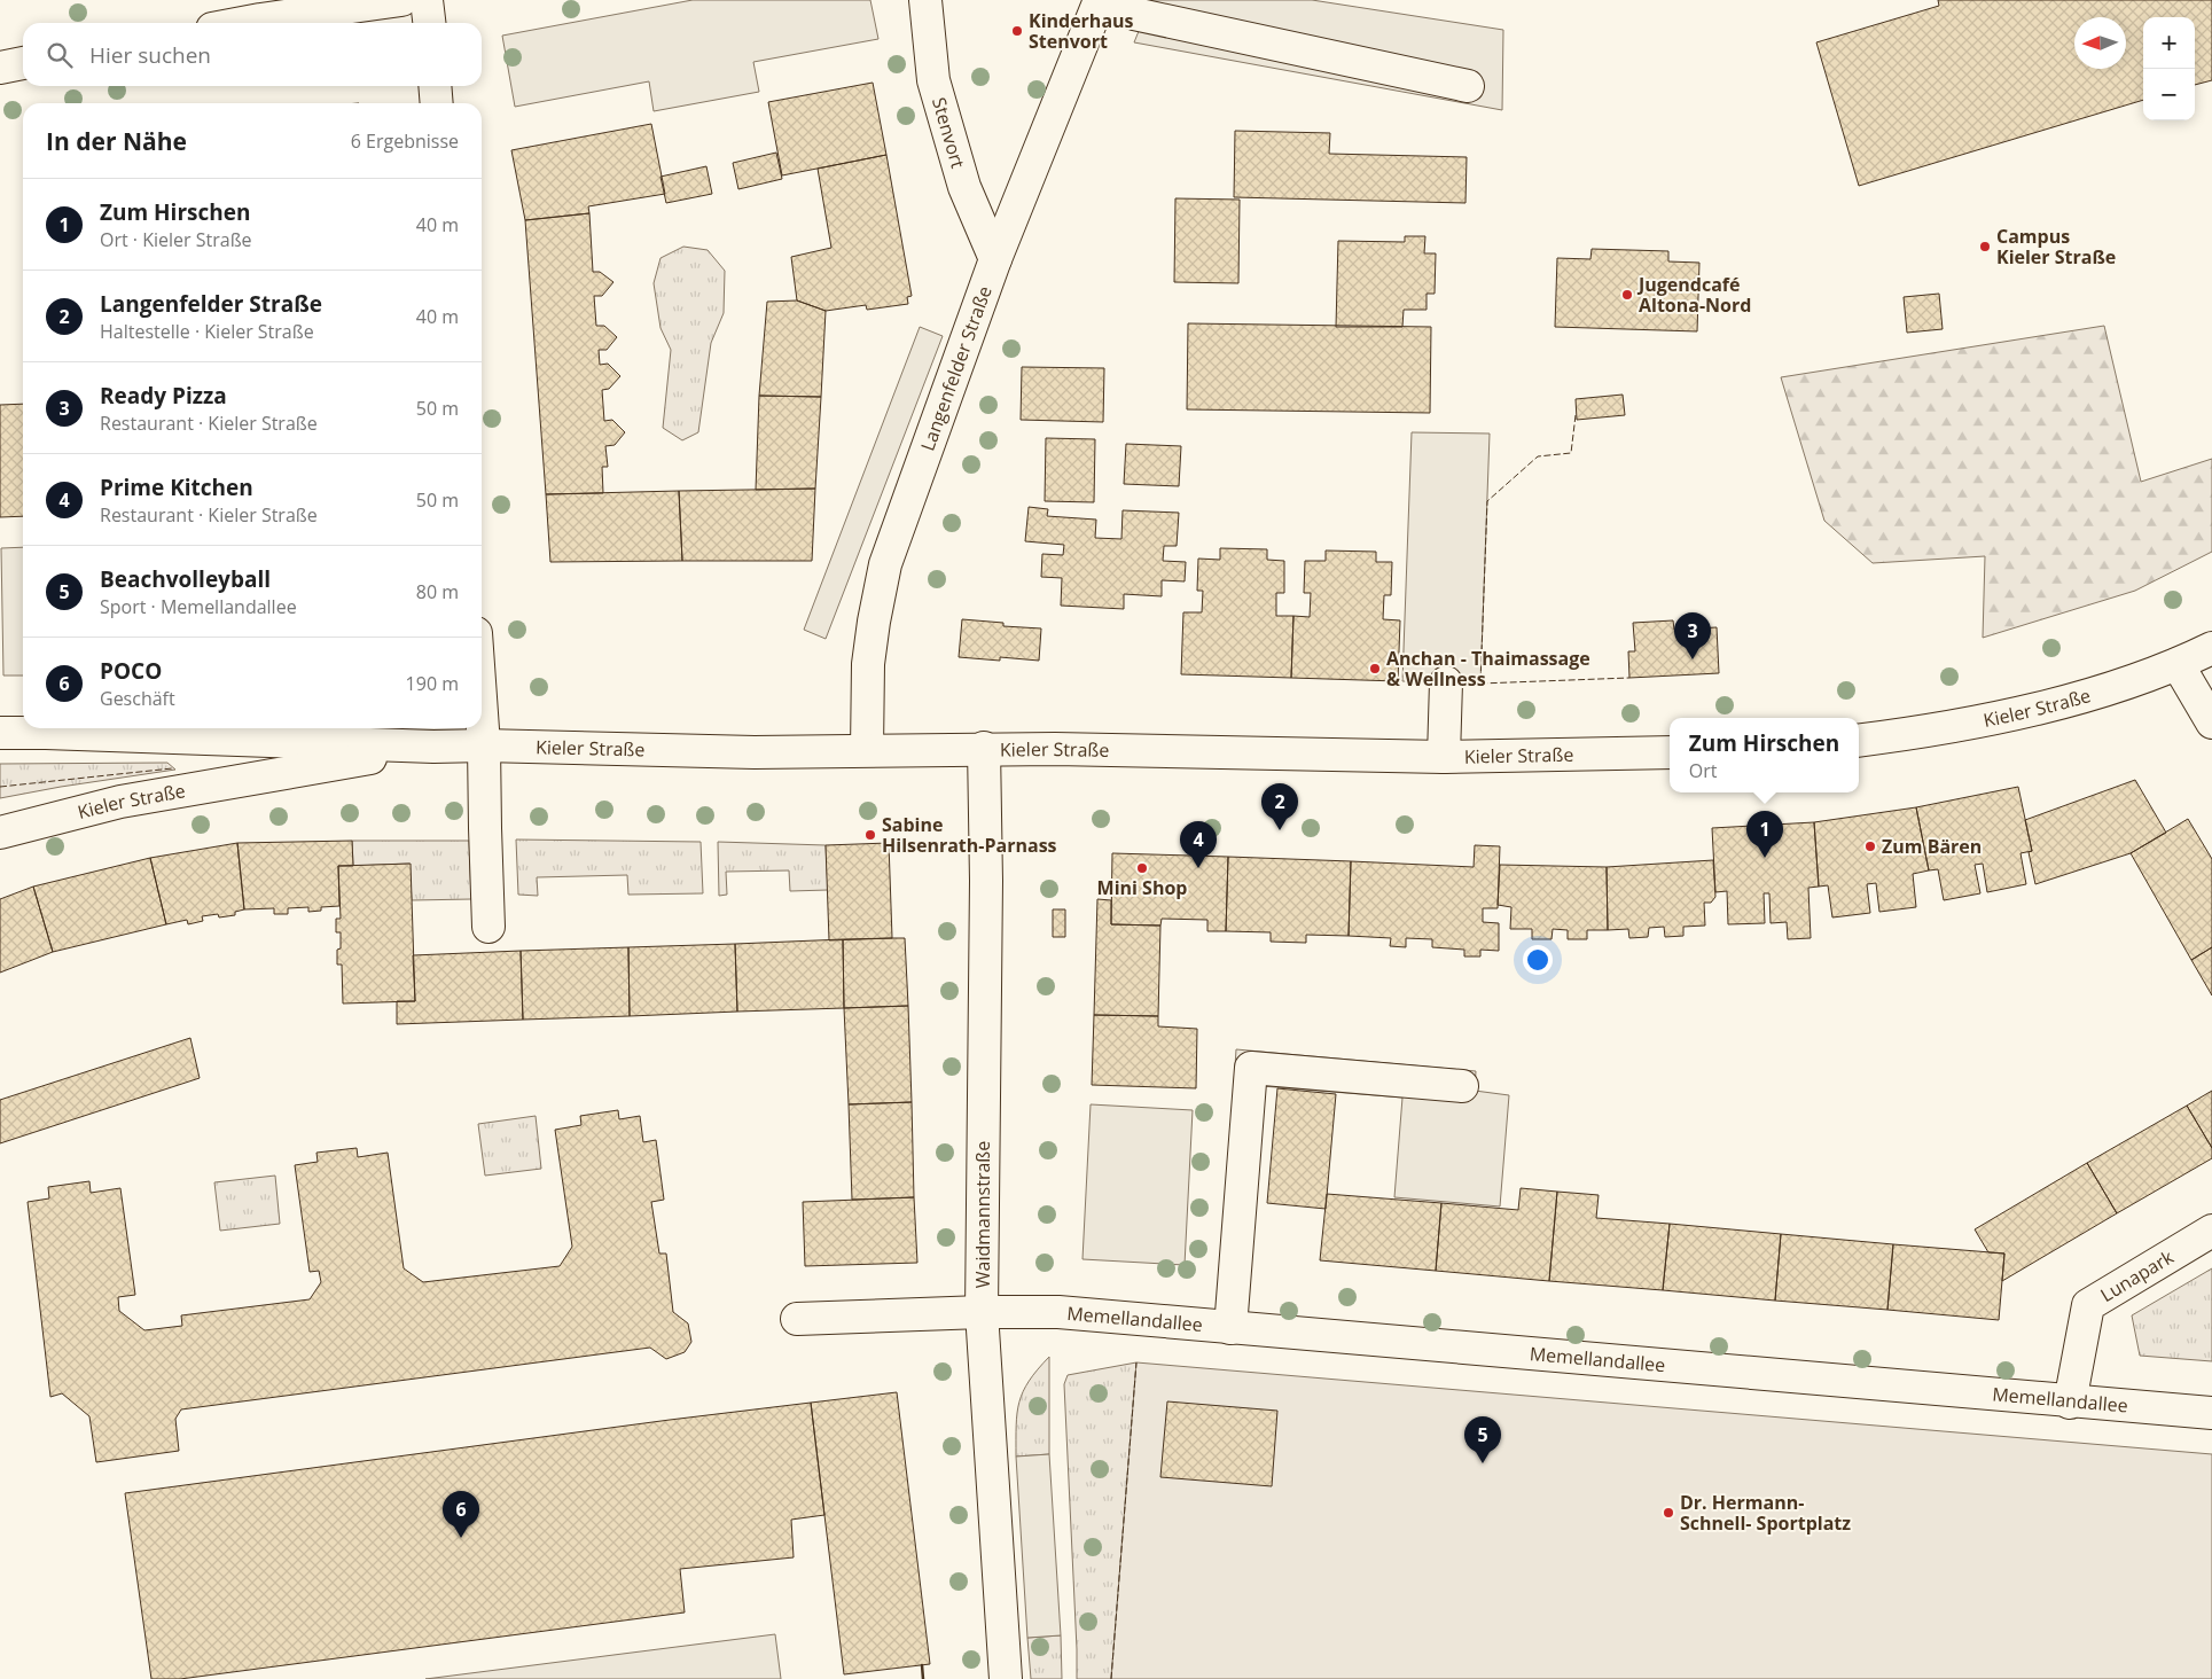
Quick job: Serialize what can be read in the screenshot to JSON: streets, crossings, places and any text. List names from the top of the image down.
{
  "streets": {
    "street": [
      "Stenvort",
      "Langenfelder Straße",
      "Kieler Straße",
      "Waidmannstraße",
      "Lunapark",
      "Memellandallee"
    ]
  },
  "crossings": [
    ["Stenvort", "Langenfelder Straße"],
    ["Langenfelder Straße", "Kieler Straße"],
    ["Kieler Straße", "Waidmannstraße"],
    ["Waidmannstraße", "Memellandallee"],
    ["Lunapark", "Memellandallee"]
  ],
  "places": [
    "Kinderhaus Stenvort",
    "Campus Kieler Straße",
    "Jugendcafé Altona-Nord",
    "Anchan - Thaimassage & Wellness",
    "Sabine Hilsenrath-Parnass",
    "Zum Bären",
    "Mini Shop",
    "Dr. Hermann- Schnell- Sportplatz"
  ],
  "north": "left",
  "page": {
    "map_buttons": ["+", "−"],
    "search": "Hier suchen",
    "heading": ["In der Nähe", "6 Ergebnisse"],
    "list": [
      {
        "mark": "1",
        "name": "Zum Hirschen",
        "note": "Ort · Kieler Straße",
        "value": "40 m"
      },
      {
        "mark": "2",
        "name": "Langenfelder Straße",
        "note": "Haltestelle · Kieler Straße",
        "value": "40 m"
      },
      {
        "mark": "3",
        "name": "Ready Pizza",
        "note": "Restaurant · Kieler Straße",
        "value": "50 m"
      },
      {
        "mark": "4",
        "name": "Prime Kitchen",
        "note": "Restaurant · Kieler Straße",
        "value": "50 m"
      },
      {
        "mark": "5",
        "name": "Beachvolleyball",
        "note": "Sport · Memellandallee",
        "value": "80 m"
      },
      {
        "mark": "6",
        "name": "POCO",
        "note": "Geschäft",
        "value": "190 m"
      }
    ],
    "pins": [
      "3",
      "2",
      "1",
      "4",
      "5",
      "6"
    ],
    "popup": ["Zum Hirschen", "Ort"]
  }
}
